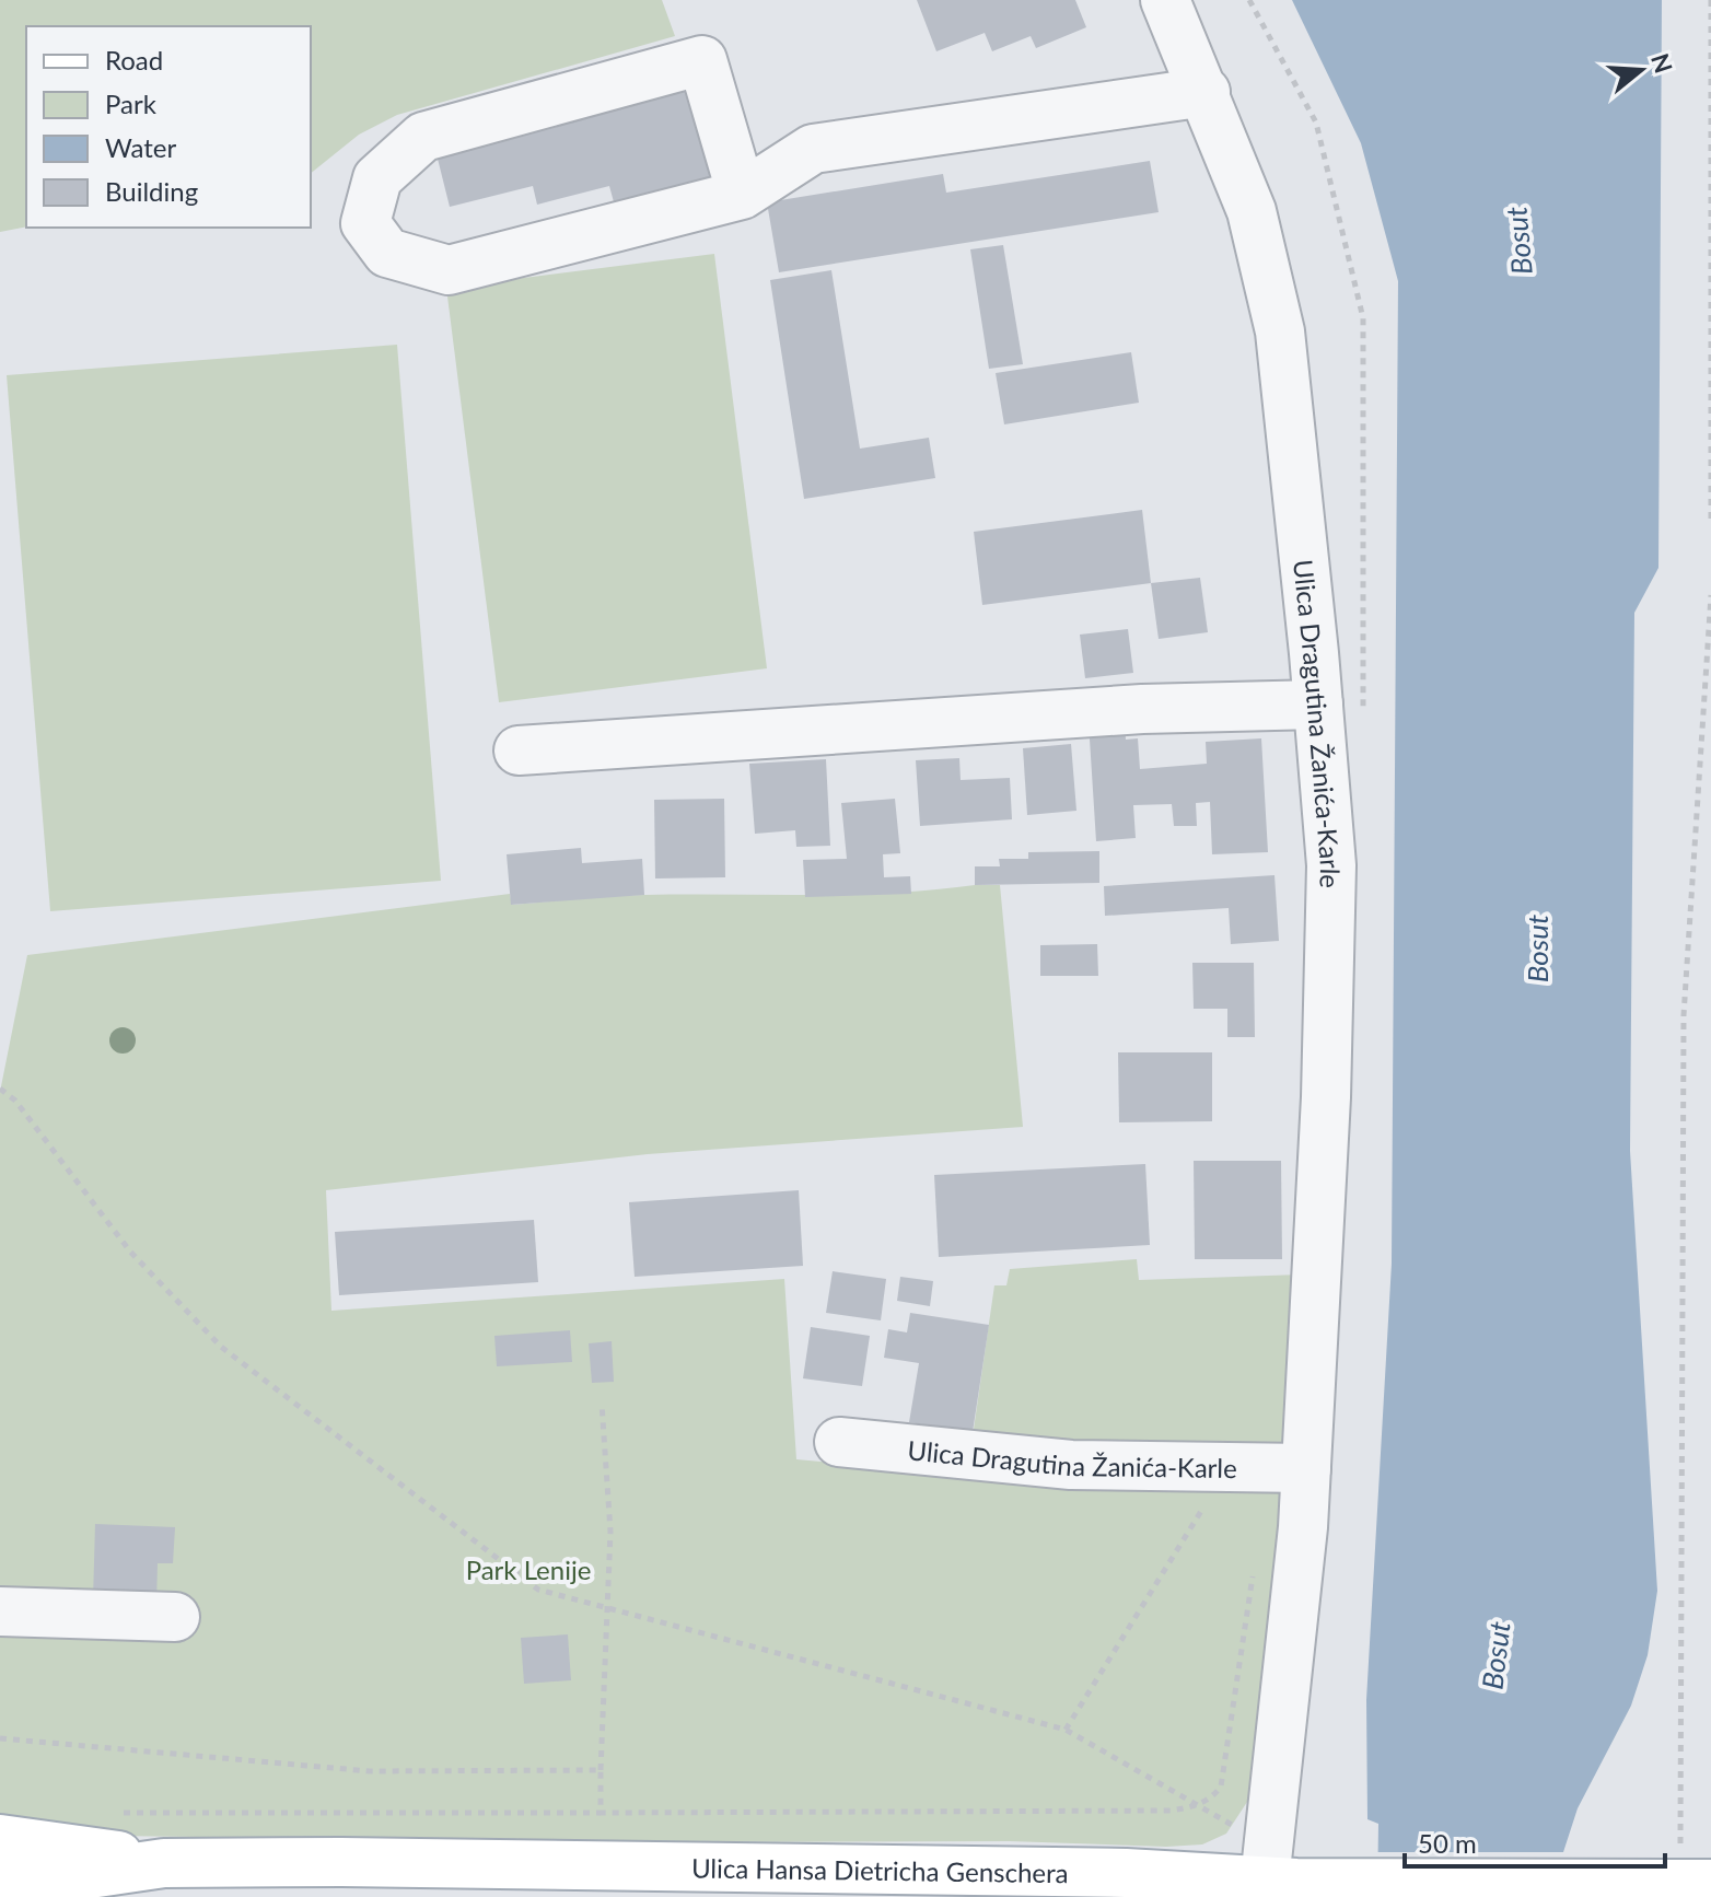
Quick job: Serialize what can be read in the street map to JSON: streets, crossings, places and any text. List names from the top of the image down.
{
  "streets": {
    "main road": ["Ulica Hansa Dietricha Genschera"],
    "street": ["Ulica Dragutina Žanića-Karle"]
  },
  "crossings": [
    ["Ulica Dragutina Žanića-Karle", "Ulica Hansa Dietricha Genschera"]
  ],
  "water": ["Bosut"],
  "parks": ["Park Lenije"],
  "legend": [
    "Road",
    "Park",
    "Water",
    "Building"
  ],
  "scale_bar": "50 m",
  "north": "right"
}
